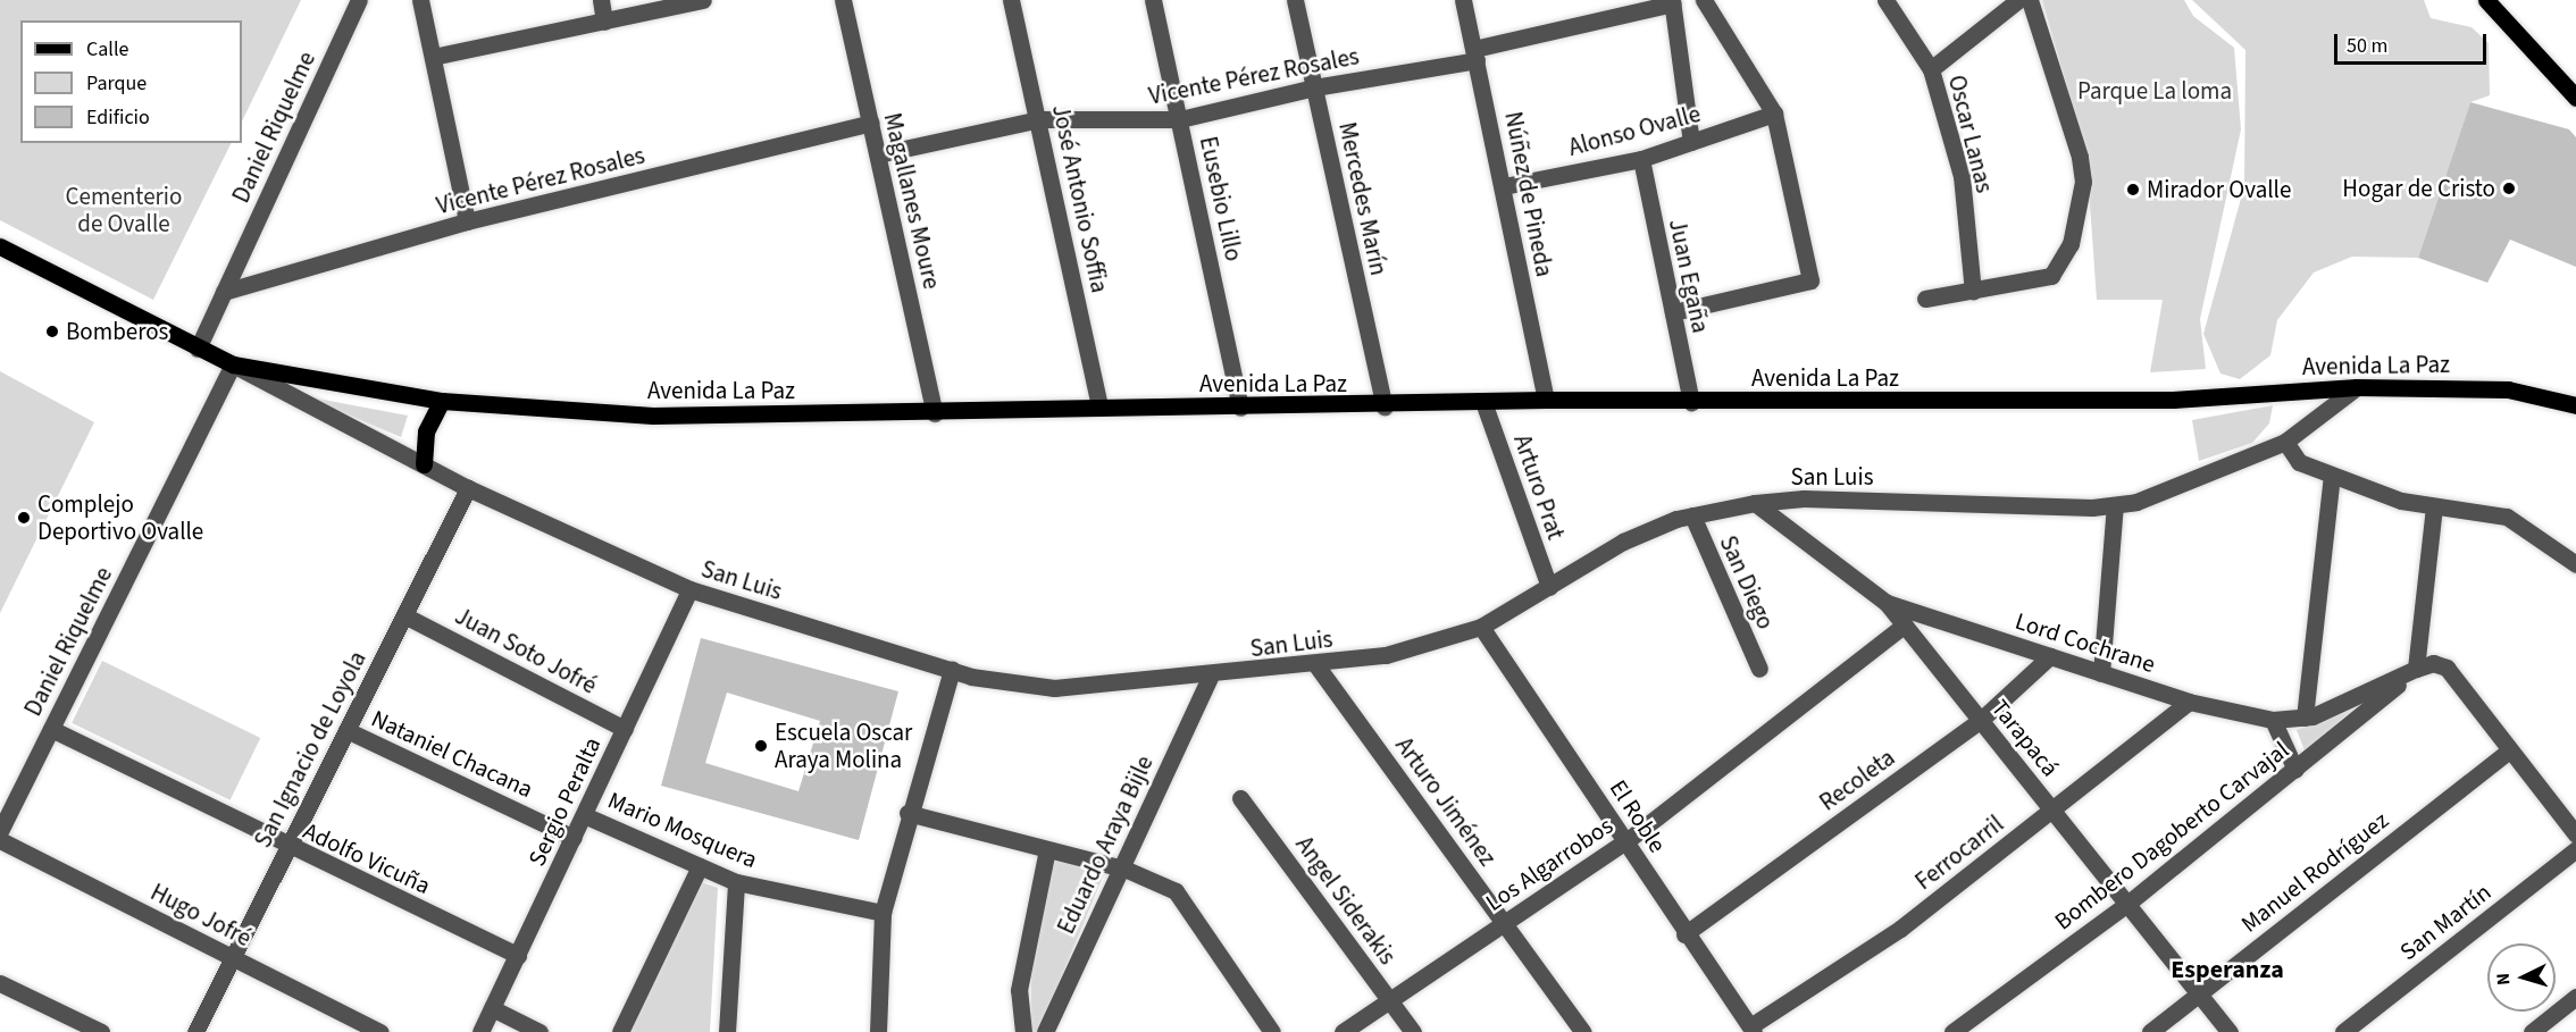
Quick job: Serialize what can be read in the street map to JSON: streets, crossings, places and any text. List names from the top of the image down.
{
  "streets": {
    "main road": ["Avenida La Paz"],
    "street": [
      "Vicente Pérez Rosales",
      "Daniel Riquelme",
      "Alonso Ovalle",
      "Oscar Lanas",
      "Núñez de Pineda",
      "José Antonio Soffia",
      "Eusebio Lillo",
      "Mercedes Marín",
      "Magallanes Moure",
      "Juan Egaña",
      "San Luis",
      "Arturo Prat",
      "San Diego",
      "Lord Cochrane",
      "Juan Soto Jofré",
      "Tarapacá",
      "San Ignacio de Loyola",
      "Nataniel Chacana",
      "Recoleta",
      "Sergio Peralta",
      "Arturo Jiménez",
      "El Roble",
      "Mario Mosquera",
      "Bombero Dagoberto Carvajal",
      "Eduardo Araya Bijle",
      "Ferrocarril",
      "Adolfo Vicuña",
      "Los Algarrobos",
      "Manuel Rodríguez",
      "Angel Siderakis",
      "Hugo Jofré",
      "San Martín"
    ]
  },
  "crossings": [
    ["Vicente Pérez Rosales", "Daniel Riquelme"],
    ["Vicente Pérez Rosales", "Núñez de Pineda"],
    ["Vicente Pérez Rosales", "José Antonio Soffia"],
    ["Vicente Pérez Rosales", "Eusebio Lillo"],
    ["Vicente Pérez Rosales", "Mercedes Marín"],
    ["Vicente Pérez Rosales", "Magallanes Moure"],
    ["Daniel Riquelme", "Avenida La Paz"],
    ["Daniel Riquelme", "San Luis"],
    ["Daniel Riquelme", "Adolfo Vicuña"],
    ["Alonso Ovalle", "Núñez de Pineda"],
    ["Alonso Ovalle", "Juan Egaña"],
    ["Núñez de Pineda", "Avenida La Paz"],
    ["José Antonio Soffia", "Avenida La Paz"],
    ["Eusebio Lillo", "Avenida La Paz"],
    ["Mercedes Marín", "Avenida La Paz"],
    ["Magallanes Moure", "Avenida La Paz"],
    ["Juan Egaña", "Avenida La Paz"],
    ["Avenida La Paz", "San Luis"],
    ["Avenida La Paz", "Arturo Prat"],
    ["San Luis", "Arturo Prat"],
    ["San Luis", "San Diego"],
    ["San Luis", "Tarapacá"],
    ["San Luis", "San Ignacio de Loyola"],
    ["San Luis", "Sergio Peralta"],
    ["San Luis", "Arturo Jiménez"],
    ["San Luis", "El Roble"],
    ["San Luis", "Eduardo Araya Bijle"],
    ["Lord Cochrane", "Tarapacá"],
    ["Lord Cochrane", "Recoleta"],
    ["Lord Cochrane", "Bombero Dagoberto Carvajal"],
    ["Lord Cochrane", "Ferrocarril"],
    ["Lord Cochrane", "Manuel Rodríguez"],
    ["Juan Soto Jofré", "San Ignacio de Loyola"],
    ["Juan Soto Jofré", "Sergio Peralta"],
    ["Tarapacá", "Recoleta"],
    ["Tarapacá", "Bombero Dagoberto Carvajal"],
    ["Tarapacá", "Ferrocarril"],
    ["Tarapacá", "Los Algarrobos"],
    ["Tarapacá", "Manuel Rodríguez"],
    ["San Ignacio de Loyola", "Nataniel Chacana"],
    ["San Ignacio de Loyola", "Adolfo Vicuña"],
    ["San Ignacio de Loyola", "Hugo Jofré"],
    ["Nataniel Chacana", "Sergio Peralta"],
    ["Recoleta", "El Roble"],
    ["Sergio Peralta", "Mario Mosquera"],
    ["Sergio Peralta", "Adolfo Vicuña"],
    ["Arturo Jiménez", "Los Algarrobos"],
    ["El Roble", "Ferrocarril"],
    ["El Roble", "Los Algarrobos"],
    ["Los Algarrobos", "Angel Siderakis"]
  ],
  "districts": ["Esperanza"],
  "parks": ["Parque La loma", "Cementerio de Ovalle"],
  "places": [
    "Hogar de Cristo",
    "Mirador Ovalle",
    "Bomberos",
    "Complejo Deportivo Ovalle",
    "Escuela Oscar Araya Molina"
  ],
  "legend": ["Calle", "Parque", "Edificio"],
  "scale_bar": "50 m",
  "north": "left"
}
